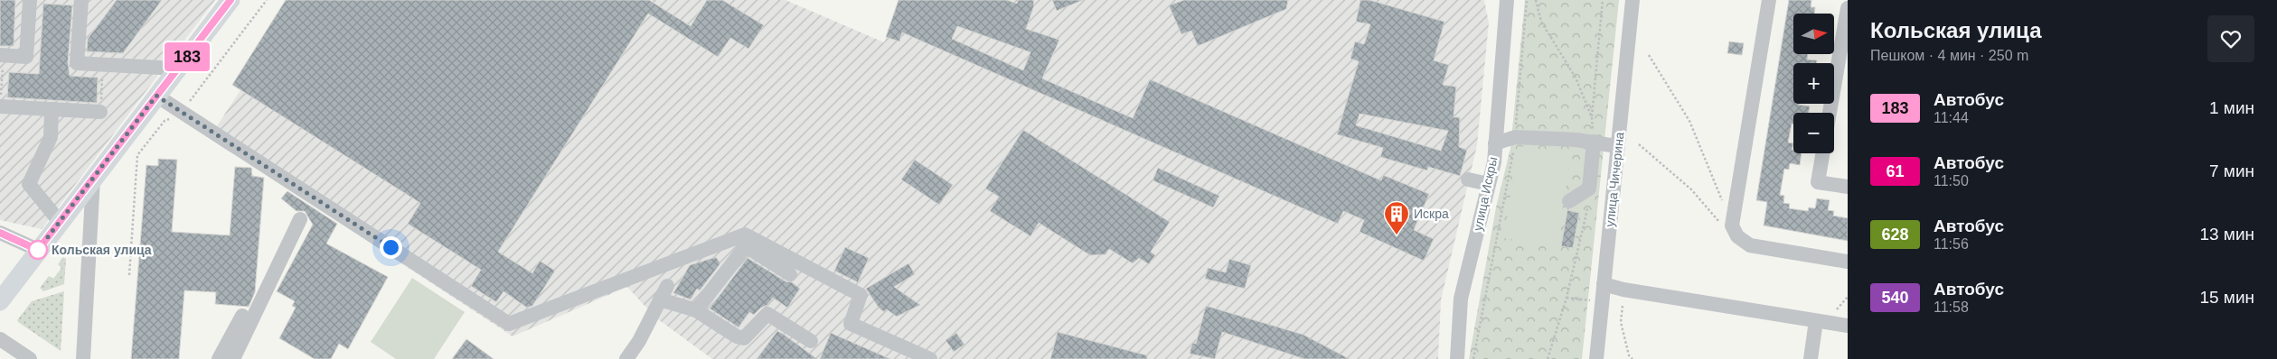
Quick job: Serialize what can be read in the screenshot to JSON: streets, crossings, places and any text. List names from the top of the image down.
{
  "streets": {
    "street": ["улица Чичерина", "улица Искры"]
  },
  "places": {
    "building": ["Искра"],
    "other": ["Кольская улица"]
  },
  "lines": ["bus line 183"],
  "north": "right",
  "page": {
    "on_map": "183",
    "heading": ["Кольская улица", "Пешком · 4 мин · 250 m"],
    "map_buttons": ["+", "−"],
    "list": [
      {
        "mark": "183",
        "name": "Автобус",
        "note": "11:44",
        "value": "1 мин"
      },
      {
        "mark": "61",
        "name": "Автобус",
        "note": "11:50",
        "value": "7 мин"
      },
      {
        "mark": "628",
        "name": "Автобус",
        "note": "11:56",
        "value": "13 мин"
      },
      {
        "mark": "540",
        "name": "Автобус",
        "note": "11:58",
        "value": "15 мин"
      }
    ]
  }
}
